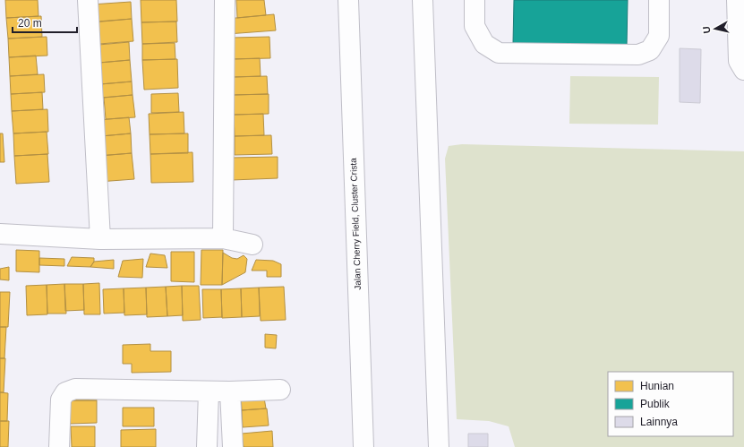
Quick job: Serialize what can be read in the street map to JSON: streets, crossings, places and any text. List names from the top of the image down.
{
  "streets": {
    "street": ["Jalan Cherry Field, Cluster Crista"]
  },
  "legend": ["Hunian", "Publik", "Lainnya"],
  "scale_bar": "20 m",
  "north": "left"
}
